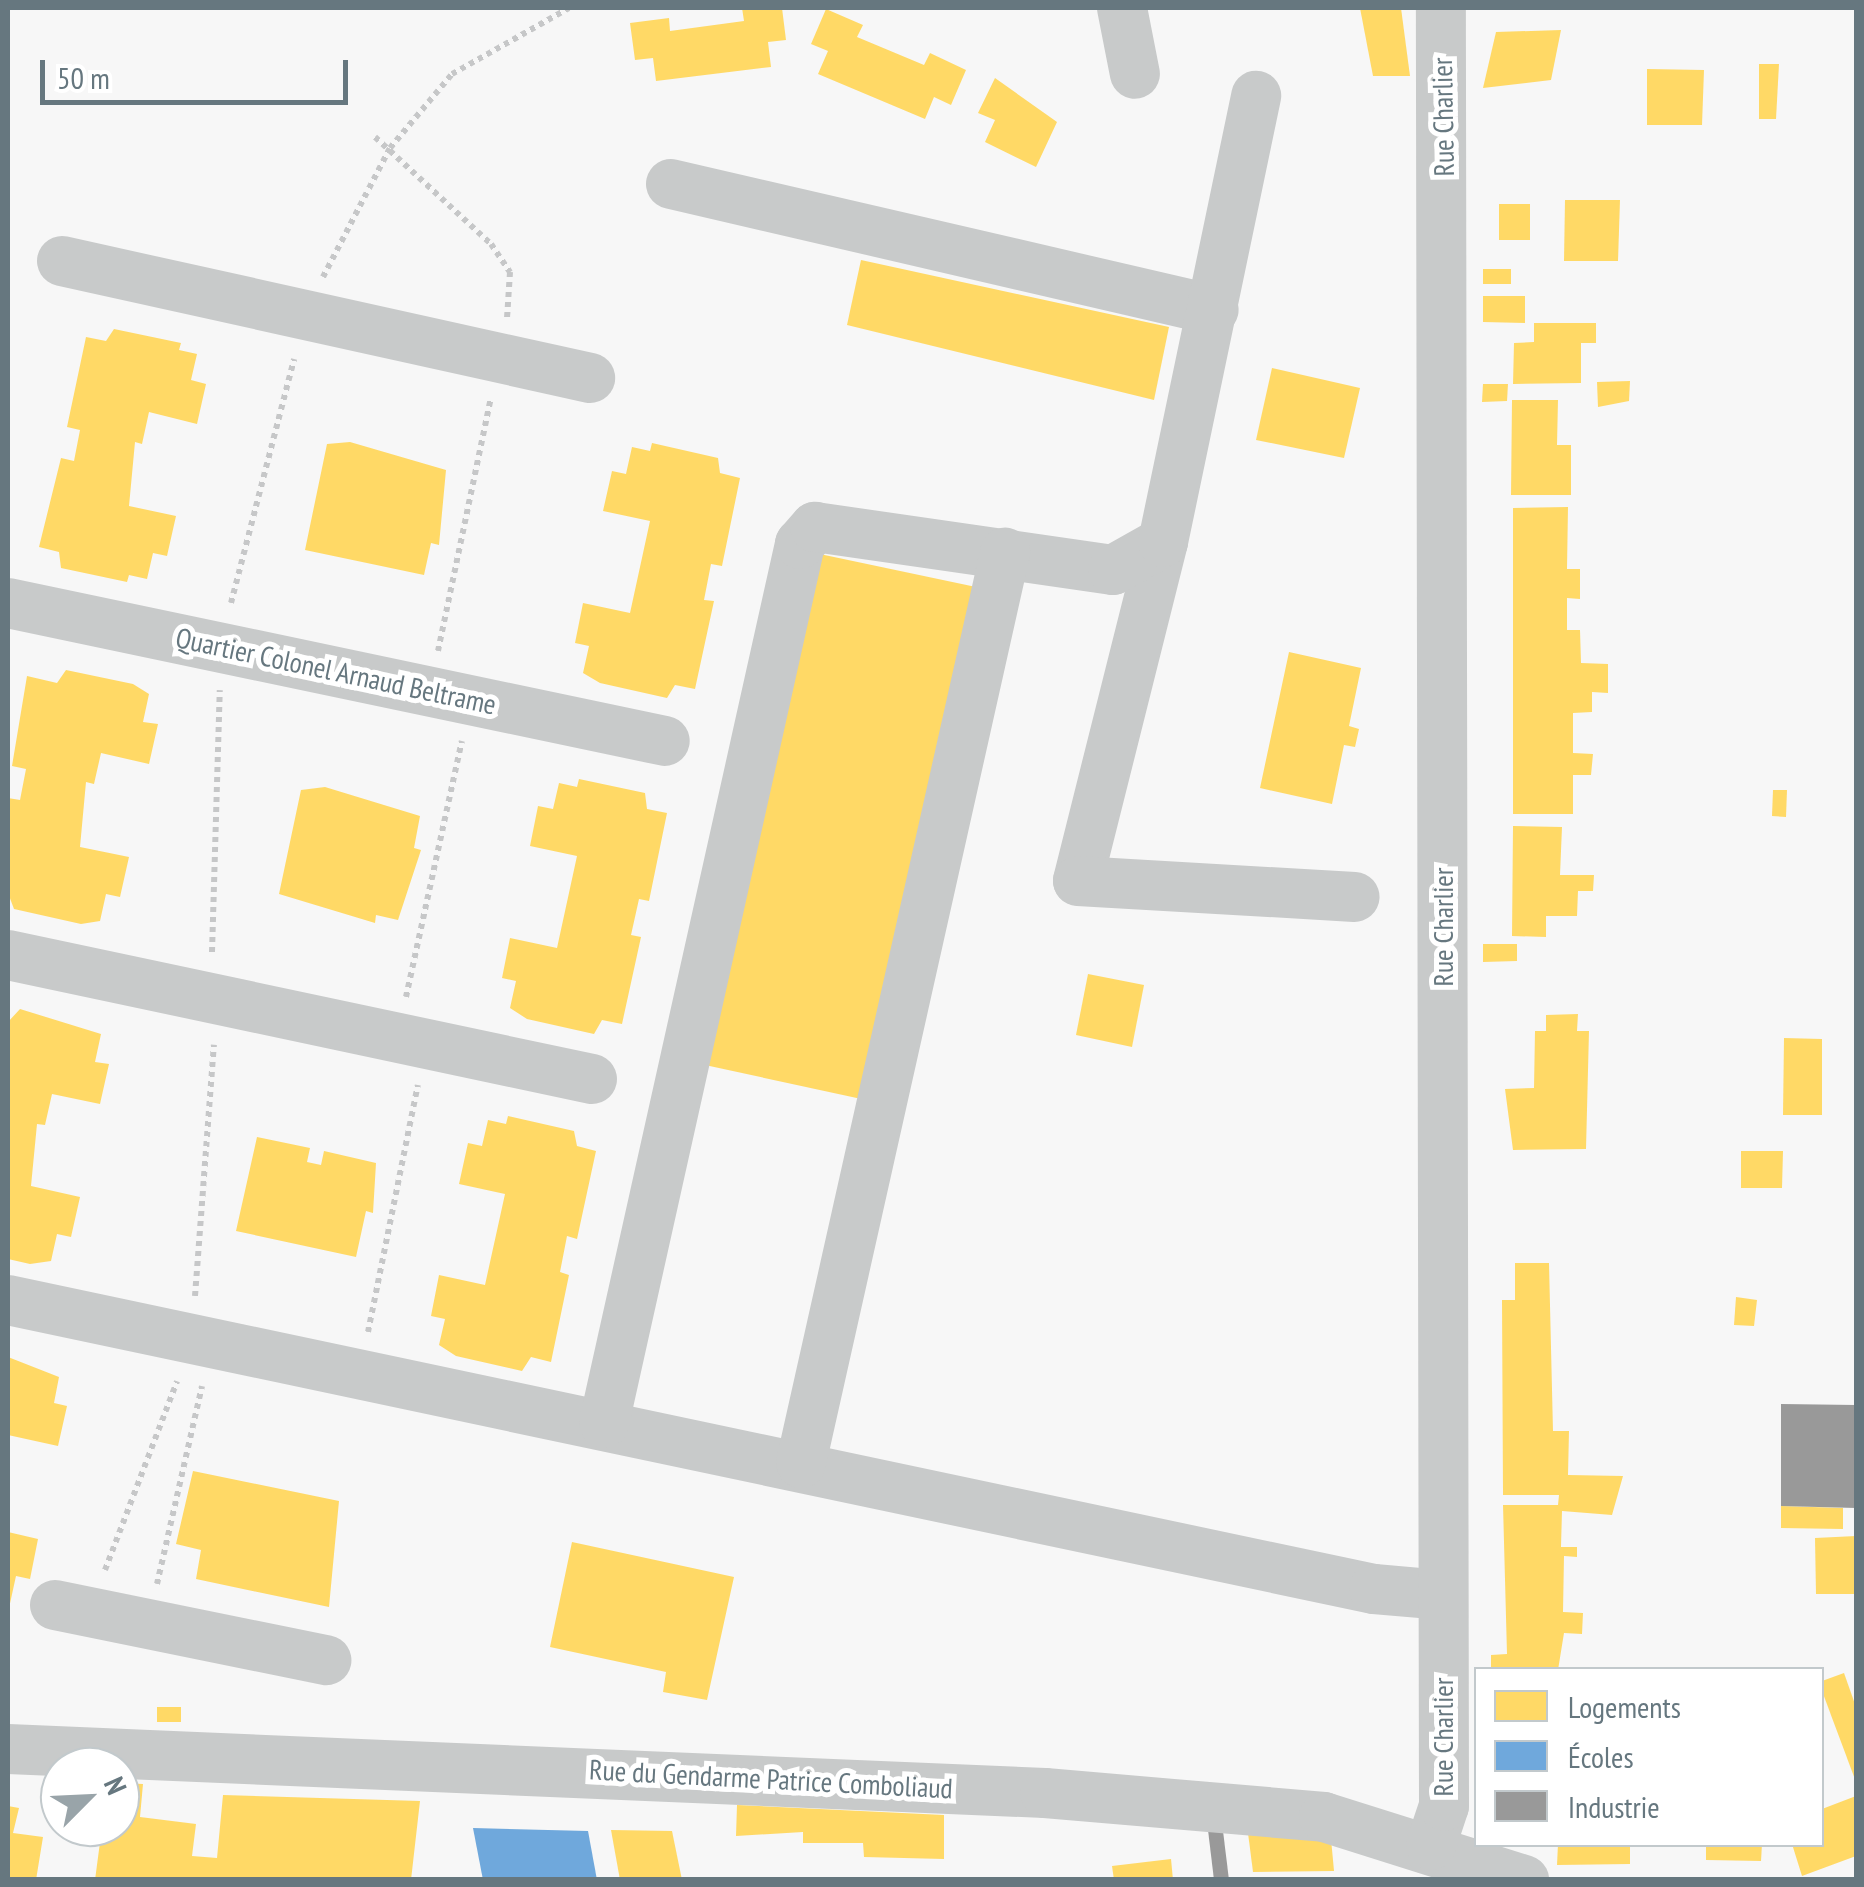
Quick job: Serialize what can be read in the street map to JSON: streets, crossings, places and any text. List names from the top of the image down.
{
  "streets": {
    "street": ["Rue Charlier", "Quartier Colonel Arnaud Beltrame", "Rue du Gendarme Patrice Comboliaud"]
  },
  "crossings": [
    ["Rue Charlier", "Rue du Gendarme Patrice Comboliaud"]
  ],
  "legend": ["Logements", "Écoles", "Industrie"],
  "scale_bar": "50 m",
  "north": "top right"
}
